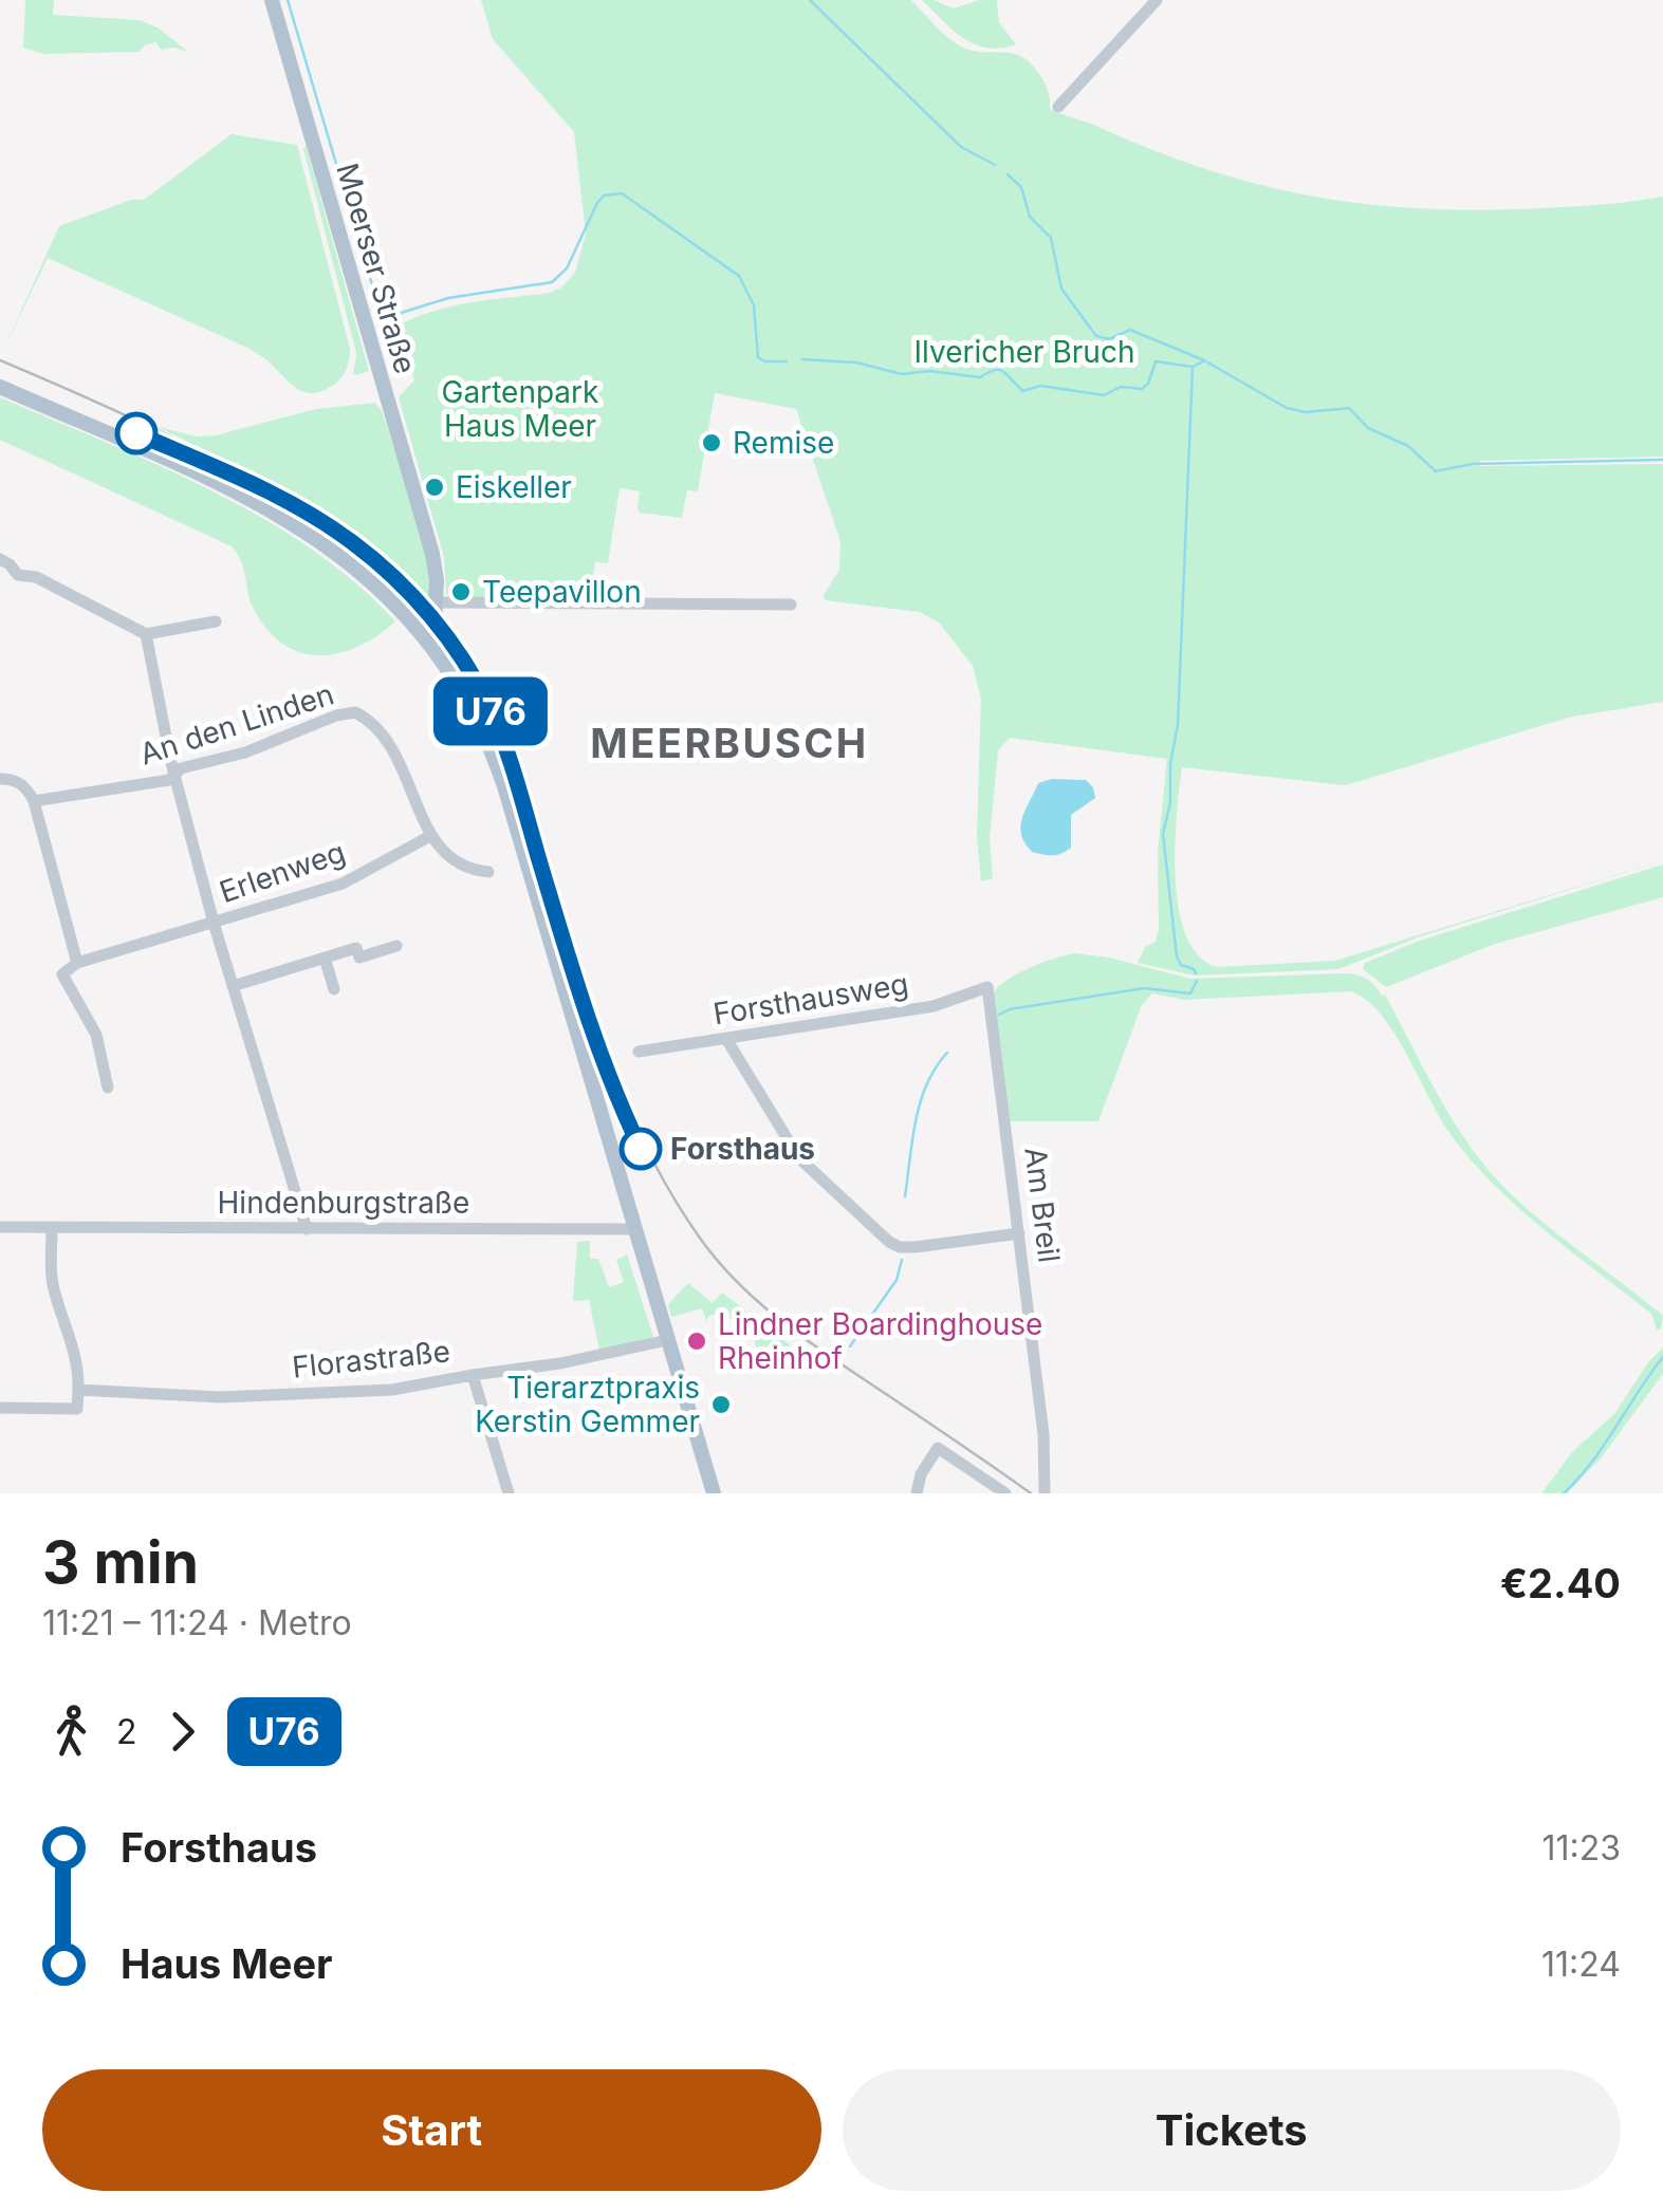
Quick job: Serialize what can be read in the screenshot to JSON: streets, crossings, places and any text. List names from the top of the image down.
{
  "streets": {
    "main road": ["Moerser Straße"],
    "street": [
      "An den Linden",
      "Erlenweg",
      "Forsthausweg",
      "Hindenburgstraße",
      "Am Breil",
      "Florastraße"
    ]
  },
  "crossings": [
    ["An den Linden", "Erlenweg"],
    ["Forsthausweg", "Am Breil"]
  ],
  "districts": ["MEERBUSCH"],
  "parks": ["Ilvericher Bruch", "Gartenpark Haus Meer"],
  "places": [
    "Remise",
    "Eiskeller",
    "Teepavillon",
    "Forsthaus",
    "Lindner Boardinghouse Rheinhof",
    "Tierarztpraxis Kerstin Gemmer"
  ],
  "lines": ["metro line U76"],
  "page": {
    "on_map": "U76",
    "heading": ["3 min", "11:21 – 11:24 · Metro", "€2.40"],
    "legs": ["2", "U76"],
    "list": [
      {
        "name": "Forsthaus",
        "value": "11:23"
      },
      {
        "name": "Haus Meer",
        "value": "11:24"
      }
    ],
    "buttons": ["Start", "Tickets"]
  }
}
